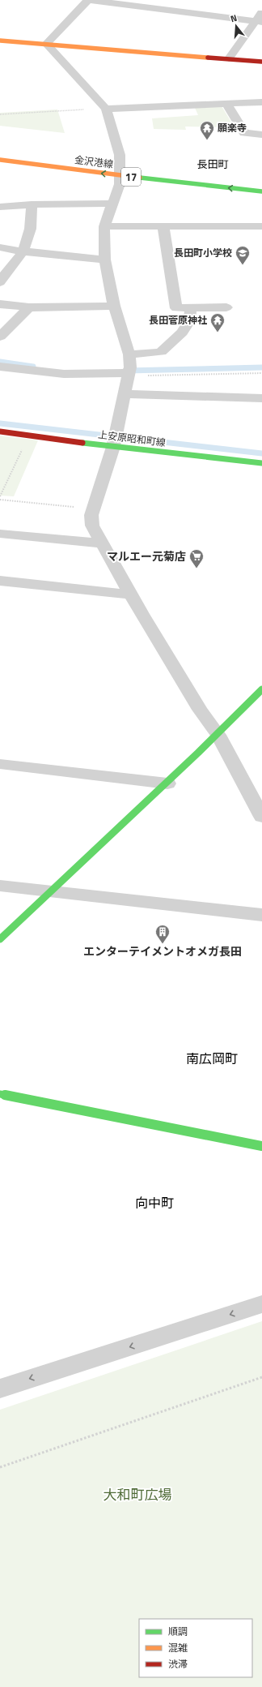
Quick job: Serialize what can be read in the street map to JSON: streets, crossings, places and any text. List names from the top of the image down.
{
  "streets": {
    "street": ["金沢港線", "17", "上安原昭和町線"]
  },
  "districts": ["長田町", "南広岡町", "向中町"],
  "parks": ["大和町広場"],
  "places": {
    "temple": ["願楽寺", "長田菅原神社"],
    "school or university": ["長田町小学校"],
    "supermarket": ["マルエー元菊店"],
    "building": ["エンターテイメントオメガ長田"]
  },
  "legend": ["順調", "混雑", "渋滞"],
  "north": "top"
}
